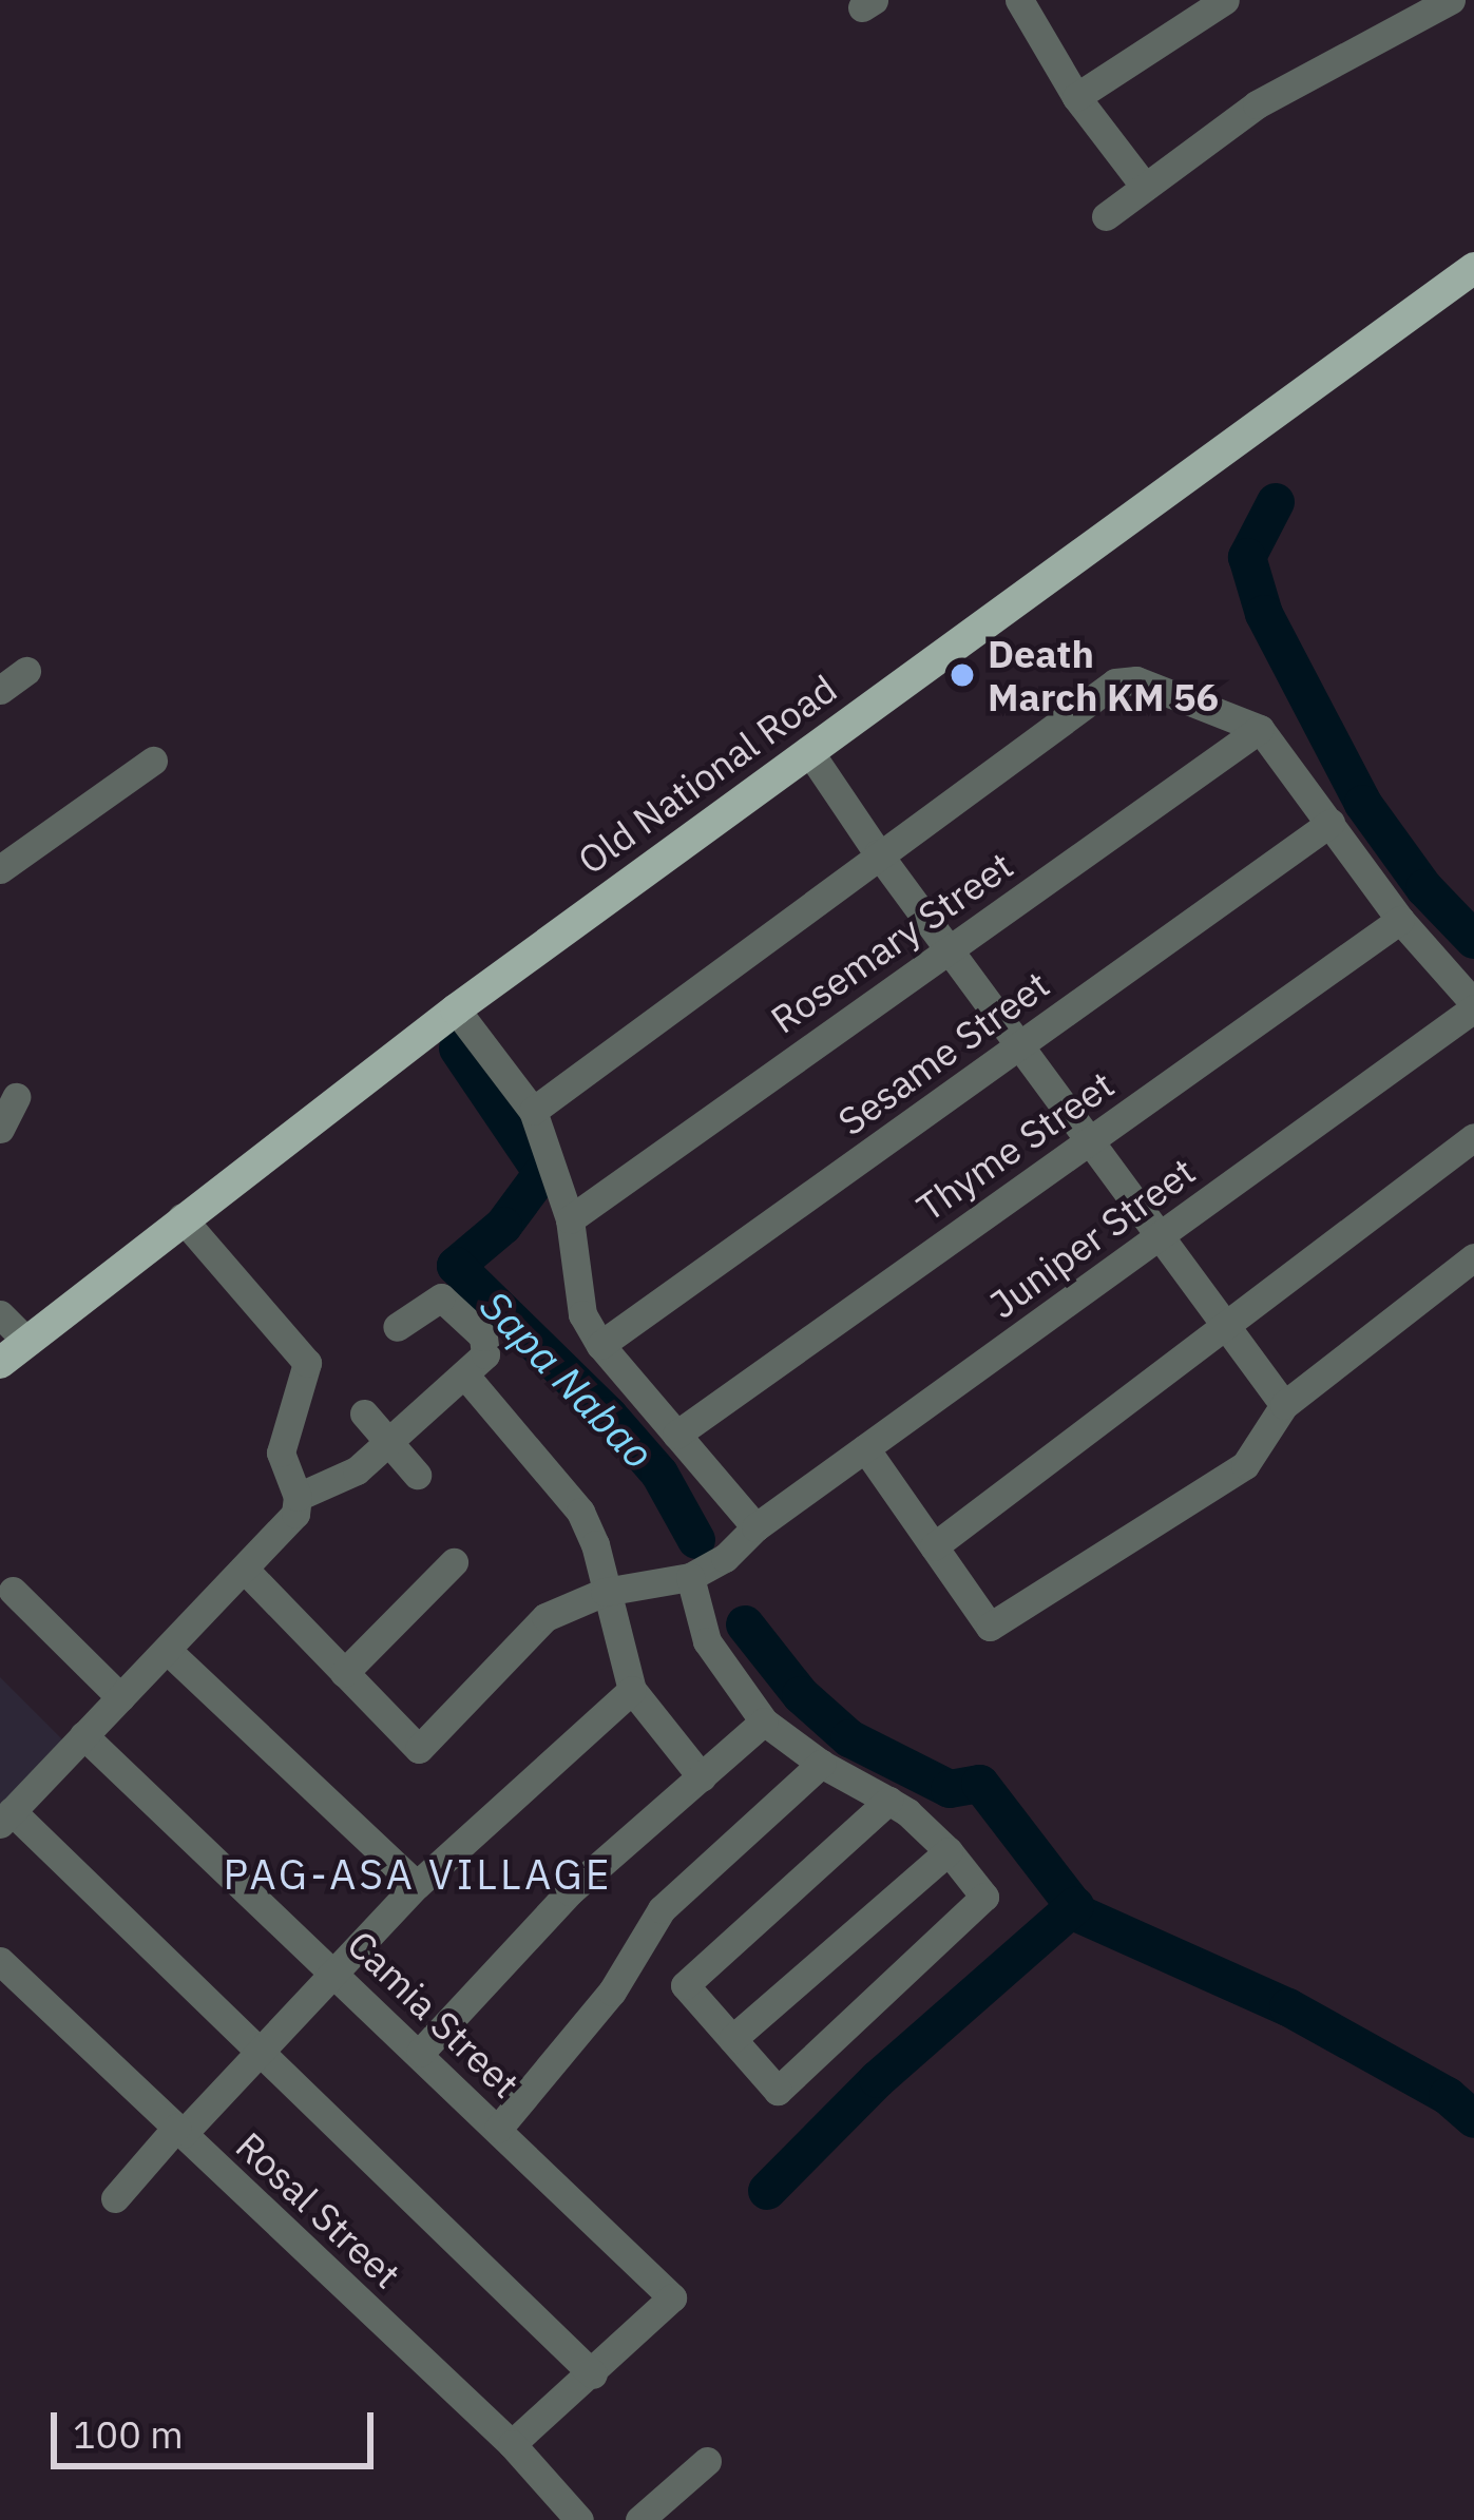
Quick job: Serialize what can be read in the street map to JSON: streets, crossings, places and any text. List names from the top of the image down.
{
  "streets": {
    "main road": ["Old National Road"],
    "street": [
      "Rosemary Street",
      "Sesame Street",
      "Thyme Street",
      "Juniper Street",
      "Camia Street",
      "Rosal Street"
    ]
  },
  "districts": ["PAG-ASA VILLAGE"],
  "water": ["Sapa Nabao"],
  "places": ["Death March KM 56"],
  "scale_bar": "100 m"
}
